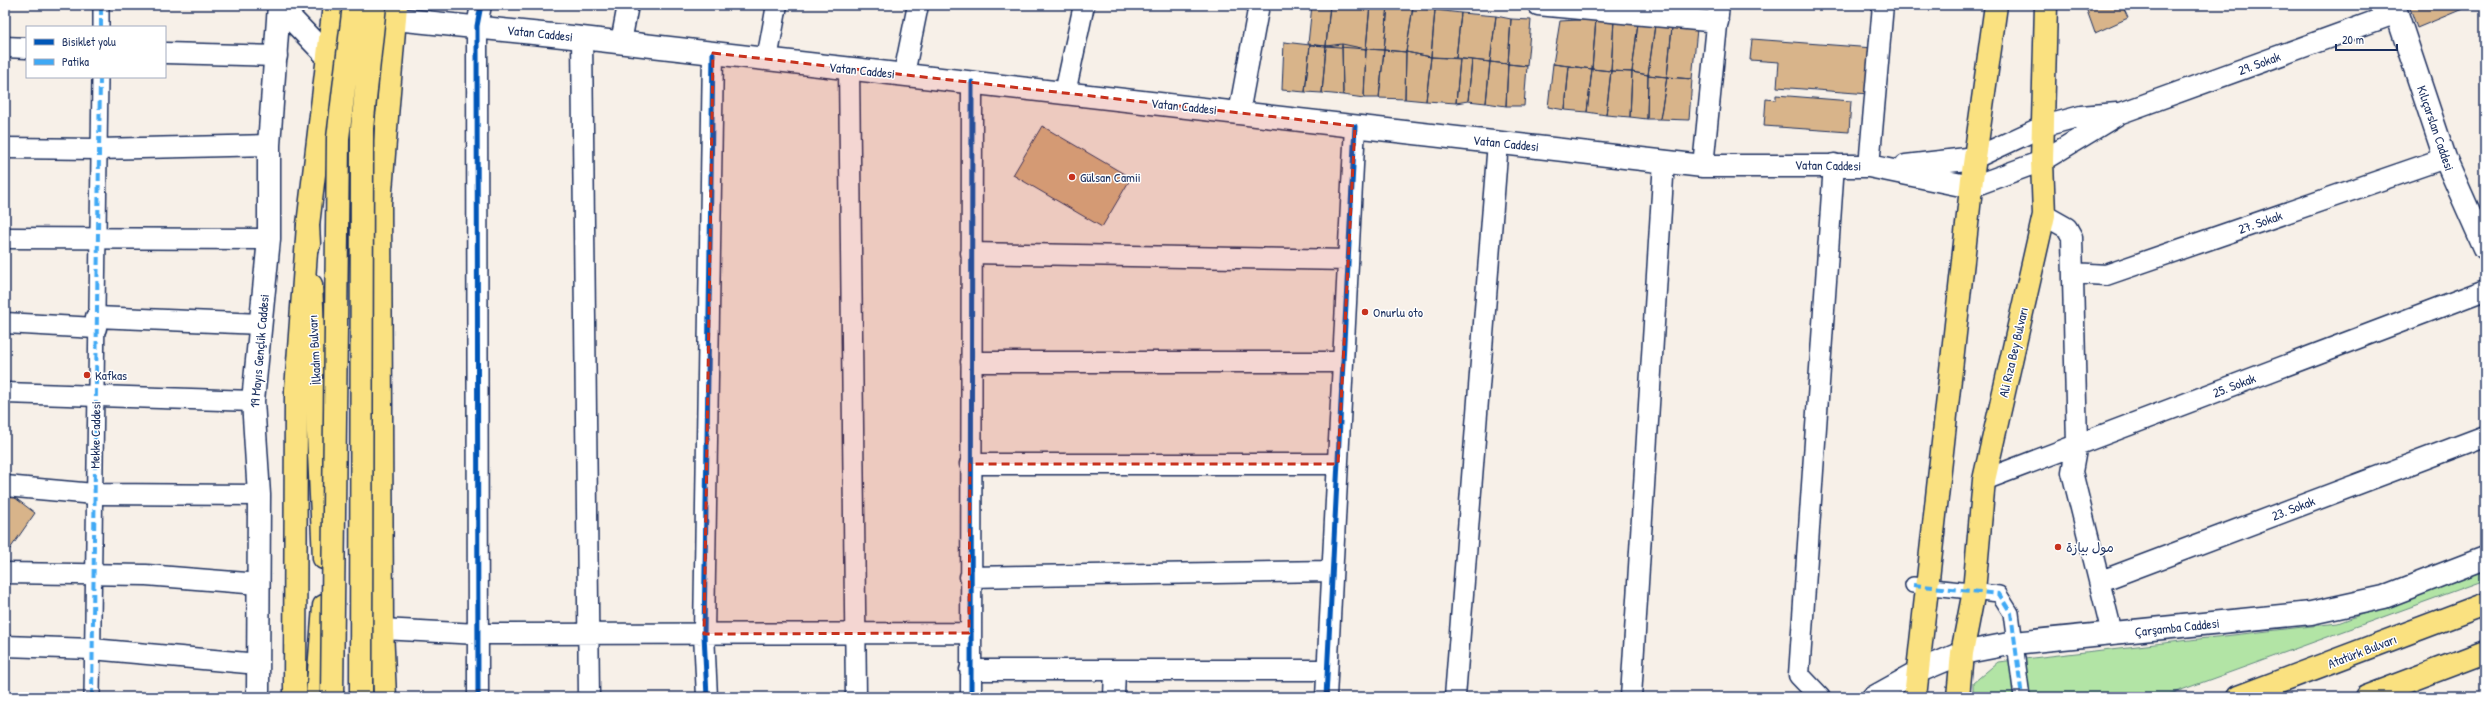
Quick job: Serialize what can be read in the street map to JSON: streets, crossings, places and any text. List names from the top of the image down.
{
  "streets": {
    "main road": [
      "Vatan Caddesi",
      "Kılıçarslan Caddesi",
      "İlkadım Bulvarı",
      "19 Mayıs Gençlik Caddesi",
      "Ali Rıza Bey Bulvarı",
      "Çarşamba Caddesi",
      "Atatürk Bulvarı"
    ],
    "street": [
      "29. Sokak",
      "27. Sokak",
      "25. Sokak",
      "Mekke Caddesi",
      "23. Sokak"
    ]
  },
  "crossings": [
    ["29. Sokak", "Kılıçarslan Caddesi"],
    ["Kılıçarslan Caddesi", "27. Sokak"],
    ["Ali Rıza Bey Bulvarı", "25. Sokak"],
    ["Ali Rıza Bey Bulvarı", "Çarşamba Caddesi"]
  ],
  "places": [
    "Gülsan Camii",
    "Onurlu oto",
    "Kafkas",
    "مول بيازة"
  ],
  "legend": ["Bisiklet yolu", "Patika"],
  "scale_bar": "20 m"
}
